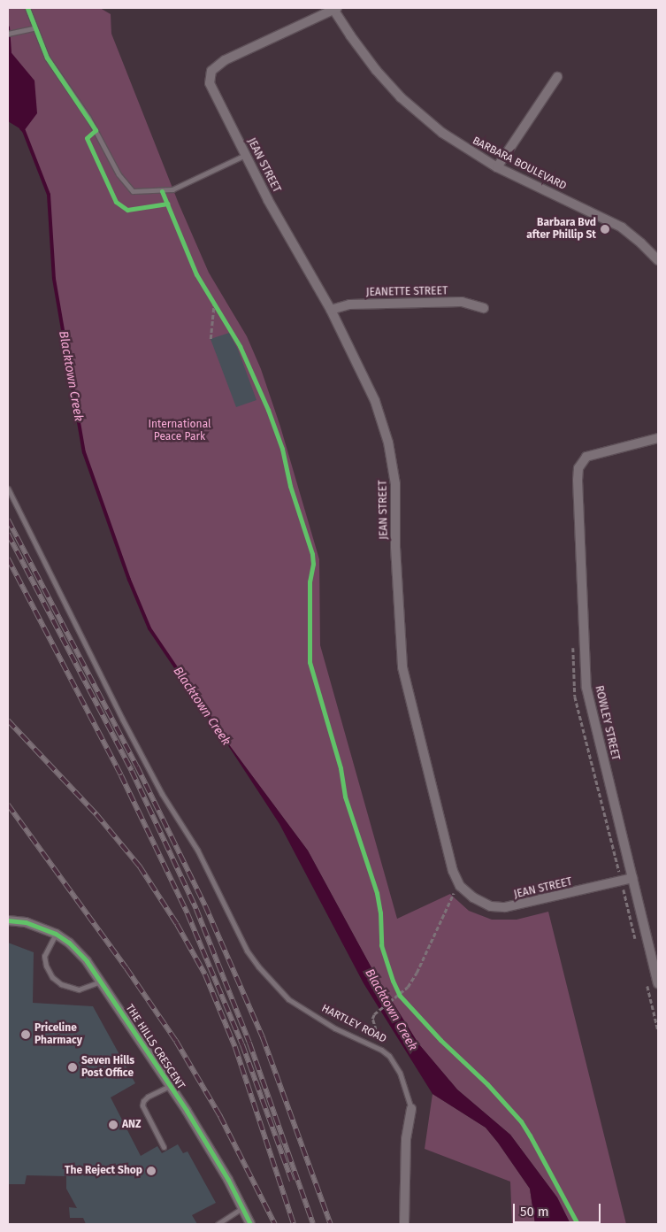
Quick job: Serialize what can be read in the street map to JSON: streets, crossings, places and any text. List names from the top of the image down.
{
  "streets": {
    "street": [
      "BARBARA BOULEVARD",
      "JEAN STREET",
      "JEANETTE STREET",
      "ROWLEY STREET",
      "HARTLEY ROAD",
      "THE HILLS CRESCENT"
    ]
  },
  "crossings": [
    ["BARBARA BOULEVARD", "JEAN STREET"],
    ["JEAN STREET", "JEANETTE STREET"],
    ["JEAN STREET", "ROWLEY STREET"]
  ],
  "water": ["Blacktown Creek"],
  "parks": ["International Peace Park"],
  "places": [
    "Barbara Bvd after Phillip St",
    "Priceline Pharmacy",
    "Seven Hills Post Office",
    "ANZ",
    "The Reject Shop"
  ],
  "scale_bar": "50 m"
}
